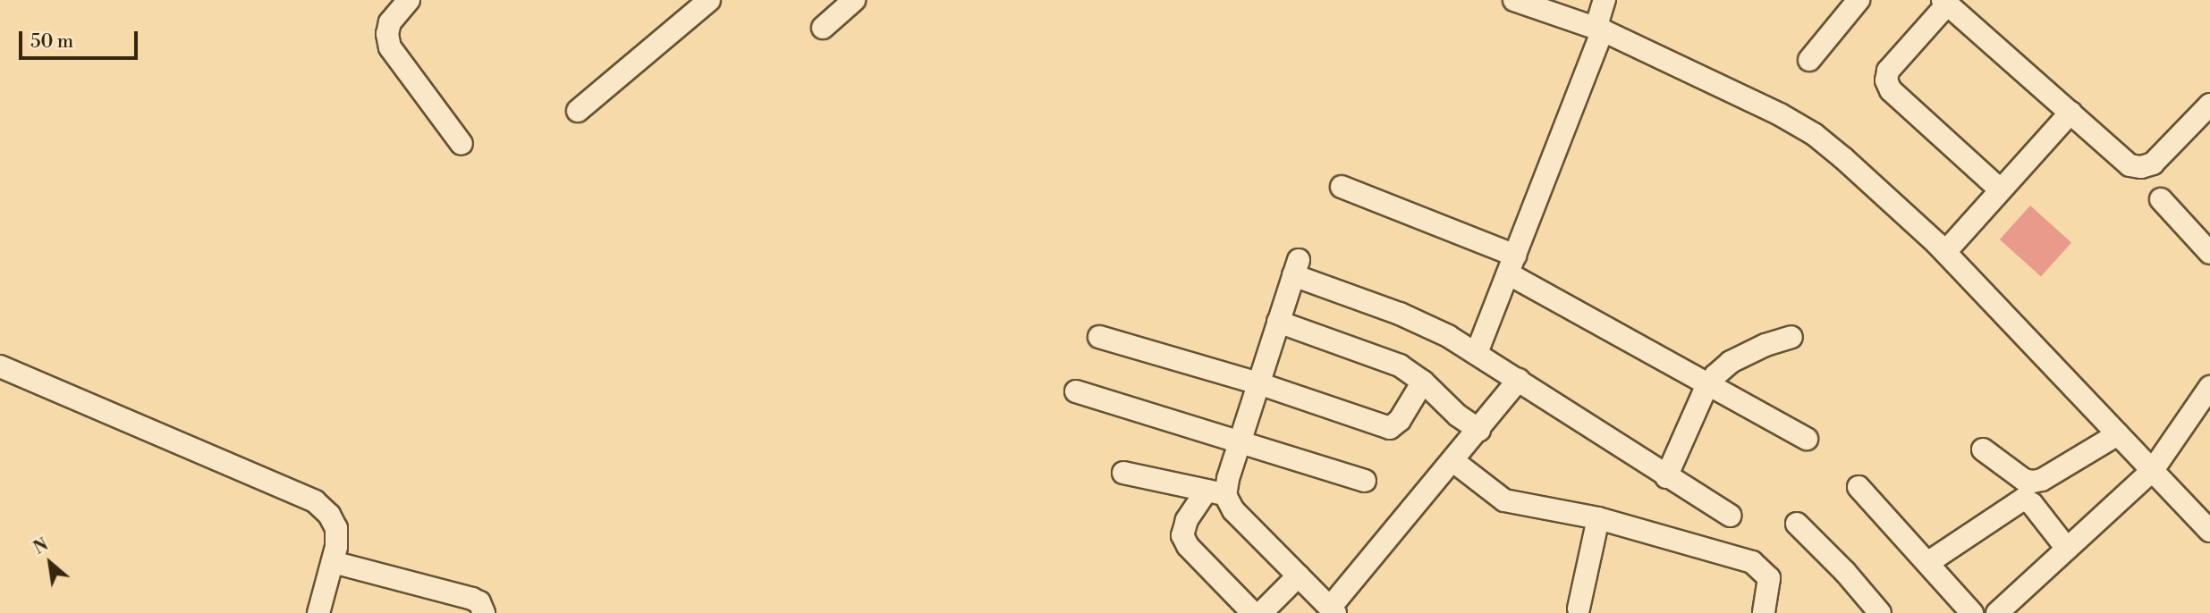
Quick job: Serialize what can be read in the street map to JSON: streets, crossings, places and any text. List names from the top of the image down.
{
  "scale_bar": "50 m",
  "north": "top left"
}
